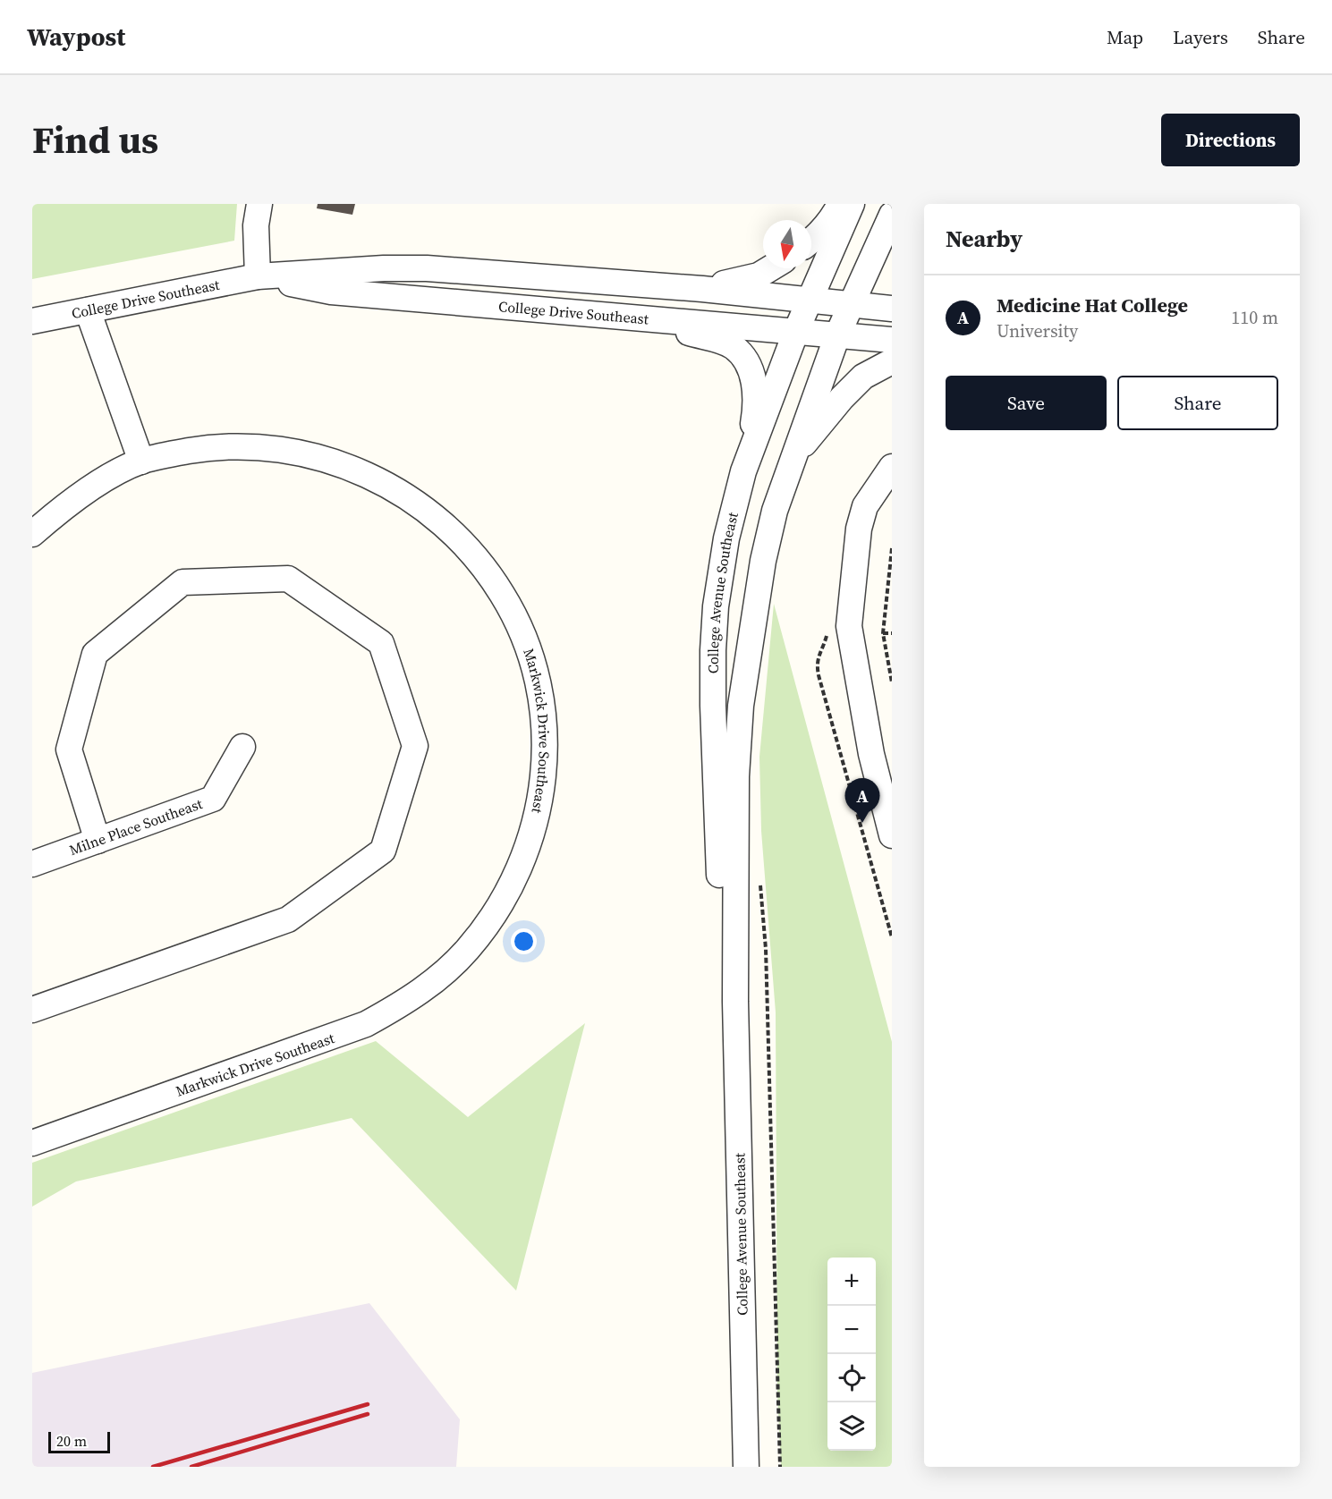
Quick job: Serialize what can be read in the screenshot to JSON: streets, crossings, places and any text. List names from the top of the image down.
{
  "streets": {
    "street": [
      "College Drive Southeast",
      "College Avenue Southeast",
      "Markwick Drive Southeast",
      "Milne Place Southeast"
    ]
  },
  "crossings": [
    ["College Drive Southeast", "College Avenue Southeast"]
  ],
  "scale_bar": "20 m",
  "north": "bottom",
  "page": {
    "header": "Waypost",
    "nav": ["Map", "Layers", "Share"],
    "title": "Find us",
    "buttons": [
      "Directions",
      ["Save", "Share"]
    ],
    "heading": "Nearby",
    "list": [
      {
        "mark": "A",
        "name": "Medicine Hat College",
        "note": "University",
        "value": "110 m"
      }
    ],
    "pins": "A",
    "map_buttons": ["+", "−"],
    "scale": "20 m"
  }
}
